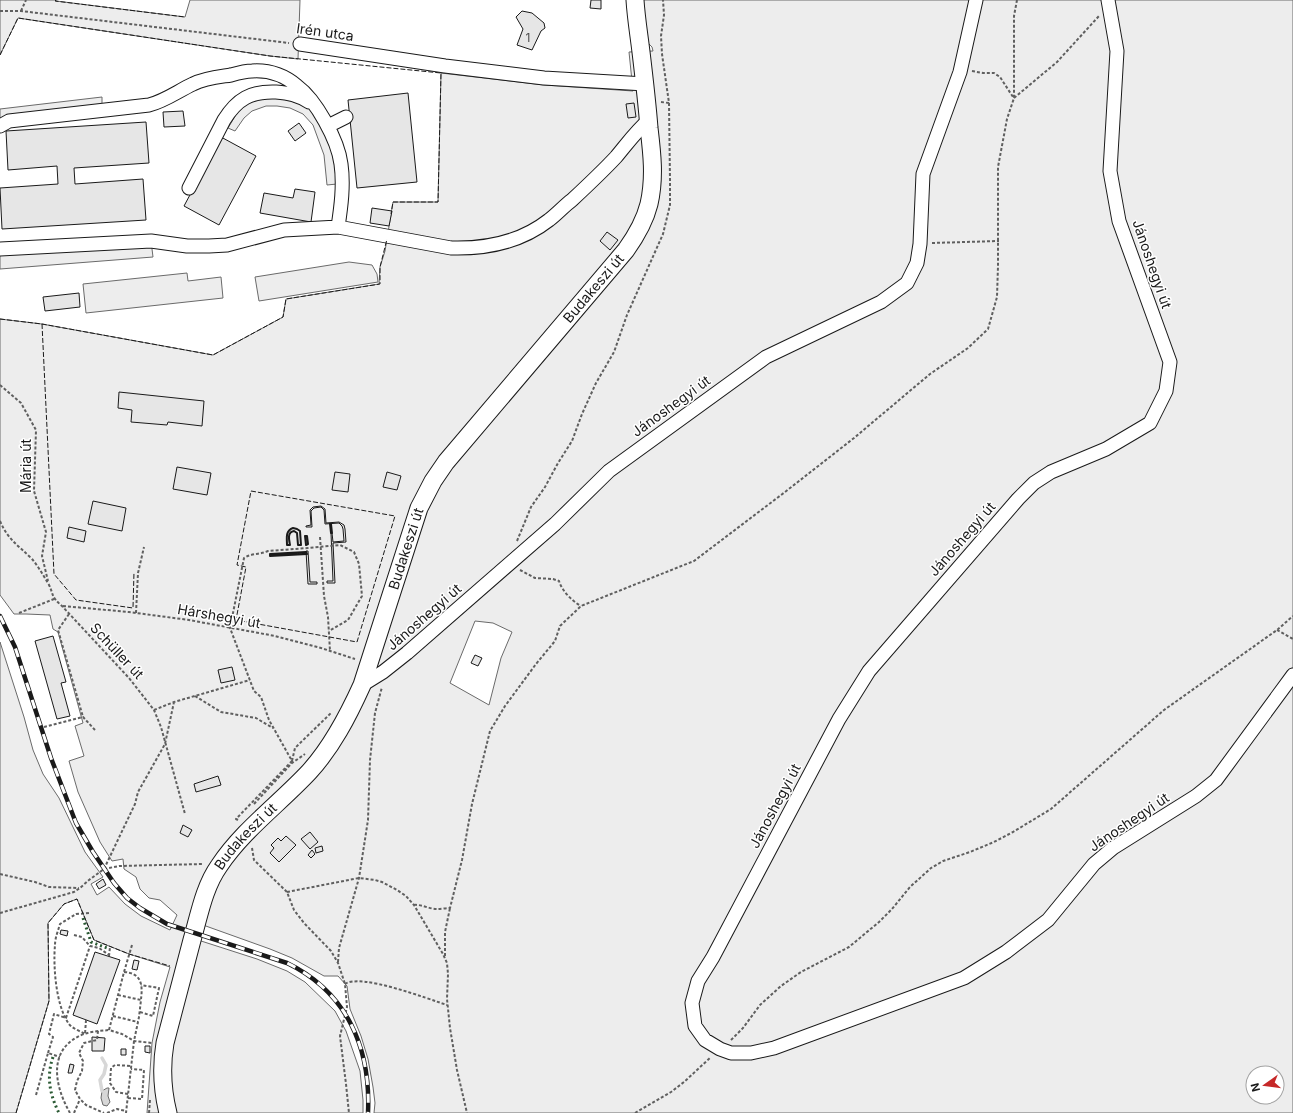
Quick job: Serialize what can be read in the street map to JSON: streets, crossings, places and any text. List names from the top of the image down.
{
  "streets": {
    "main road": ["Budakeszi út"],
    "street": ["Irén utca", "Jánoshegyi út"],
    "path": ["Mária út", "Hárshegyi út", "Schüller út"]
  },
  "crossings": [
    ["Irén utca", "Budakeszi út"],
    ["Jánoshegyi út", "Budakeszi út"],
    ["Jánoshegyi út", "Hárshegyi út"],
    ["Budakeszi út", "Hárshegyi út"],
    ["Mária út", "Schüller út"],
    ["Hárshegyi út", "Schüller út"]
  ],
  "house_numbers": ["1"],
  "north": "left"
}
